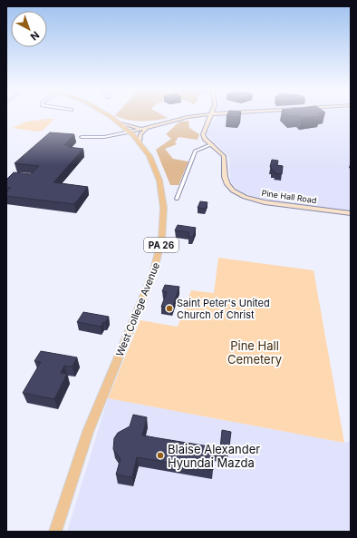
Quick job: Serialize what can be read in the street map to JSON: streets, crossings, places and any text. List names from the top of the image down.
{
  "streets": {
    "main road": ["Pine Hall Road", "PA 26", "West College Avenue"]
  },
  "parks": ["Pine Hall Cemetery"],
  "places": ["Saint Peter's United Church of Christ", "Blaise Alexander Hyundai Mazda"],
  "north": "bottom right"
}
